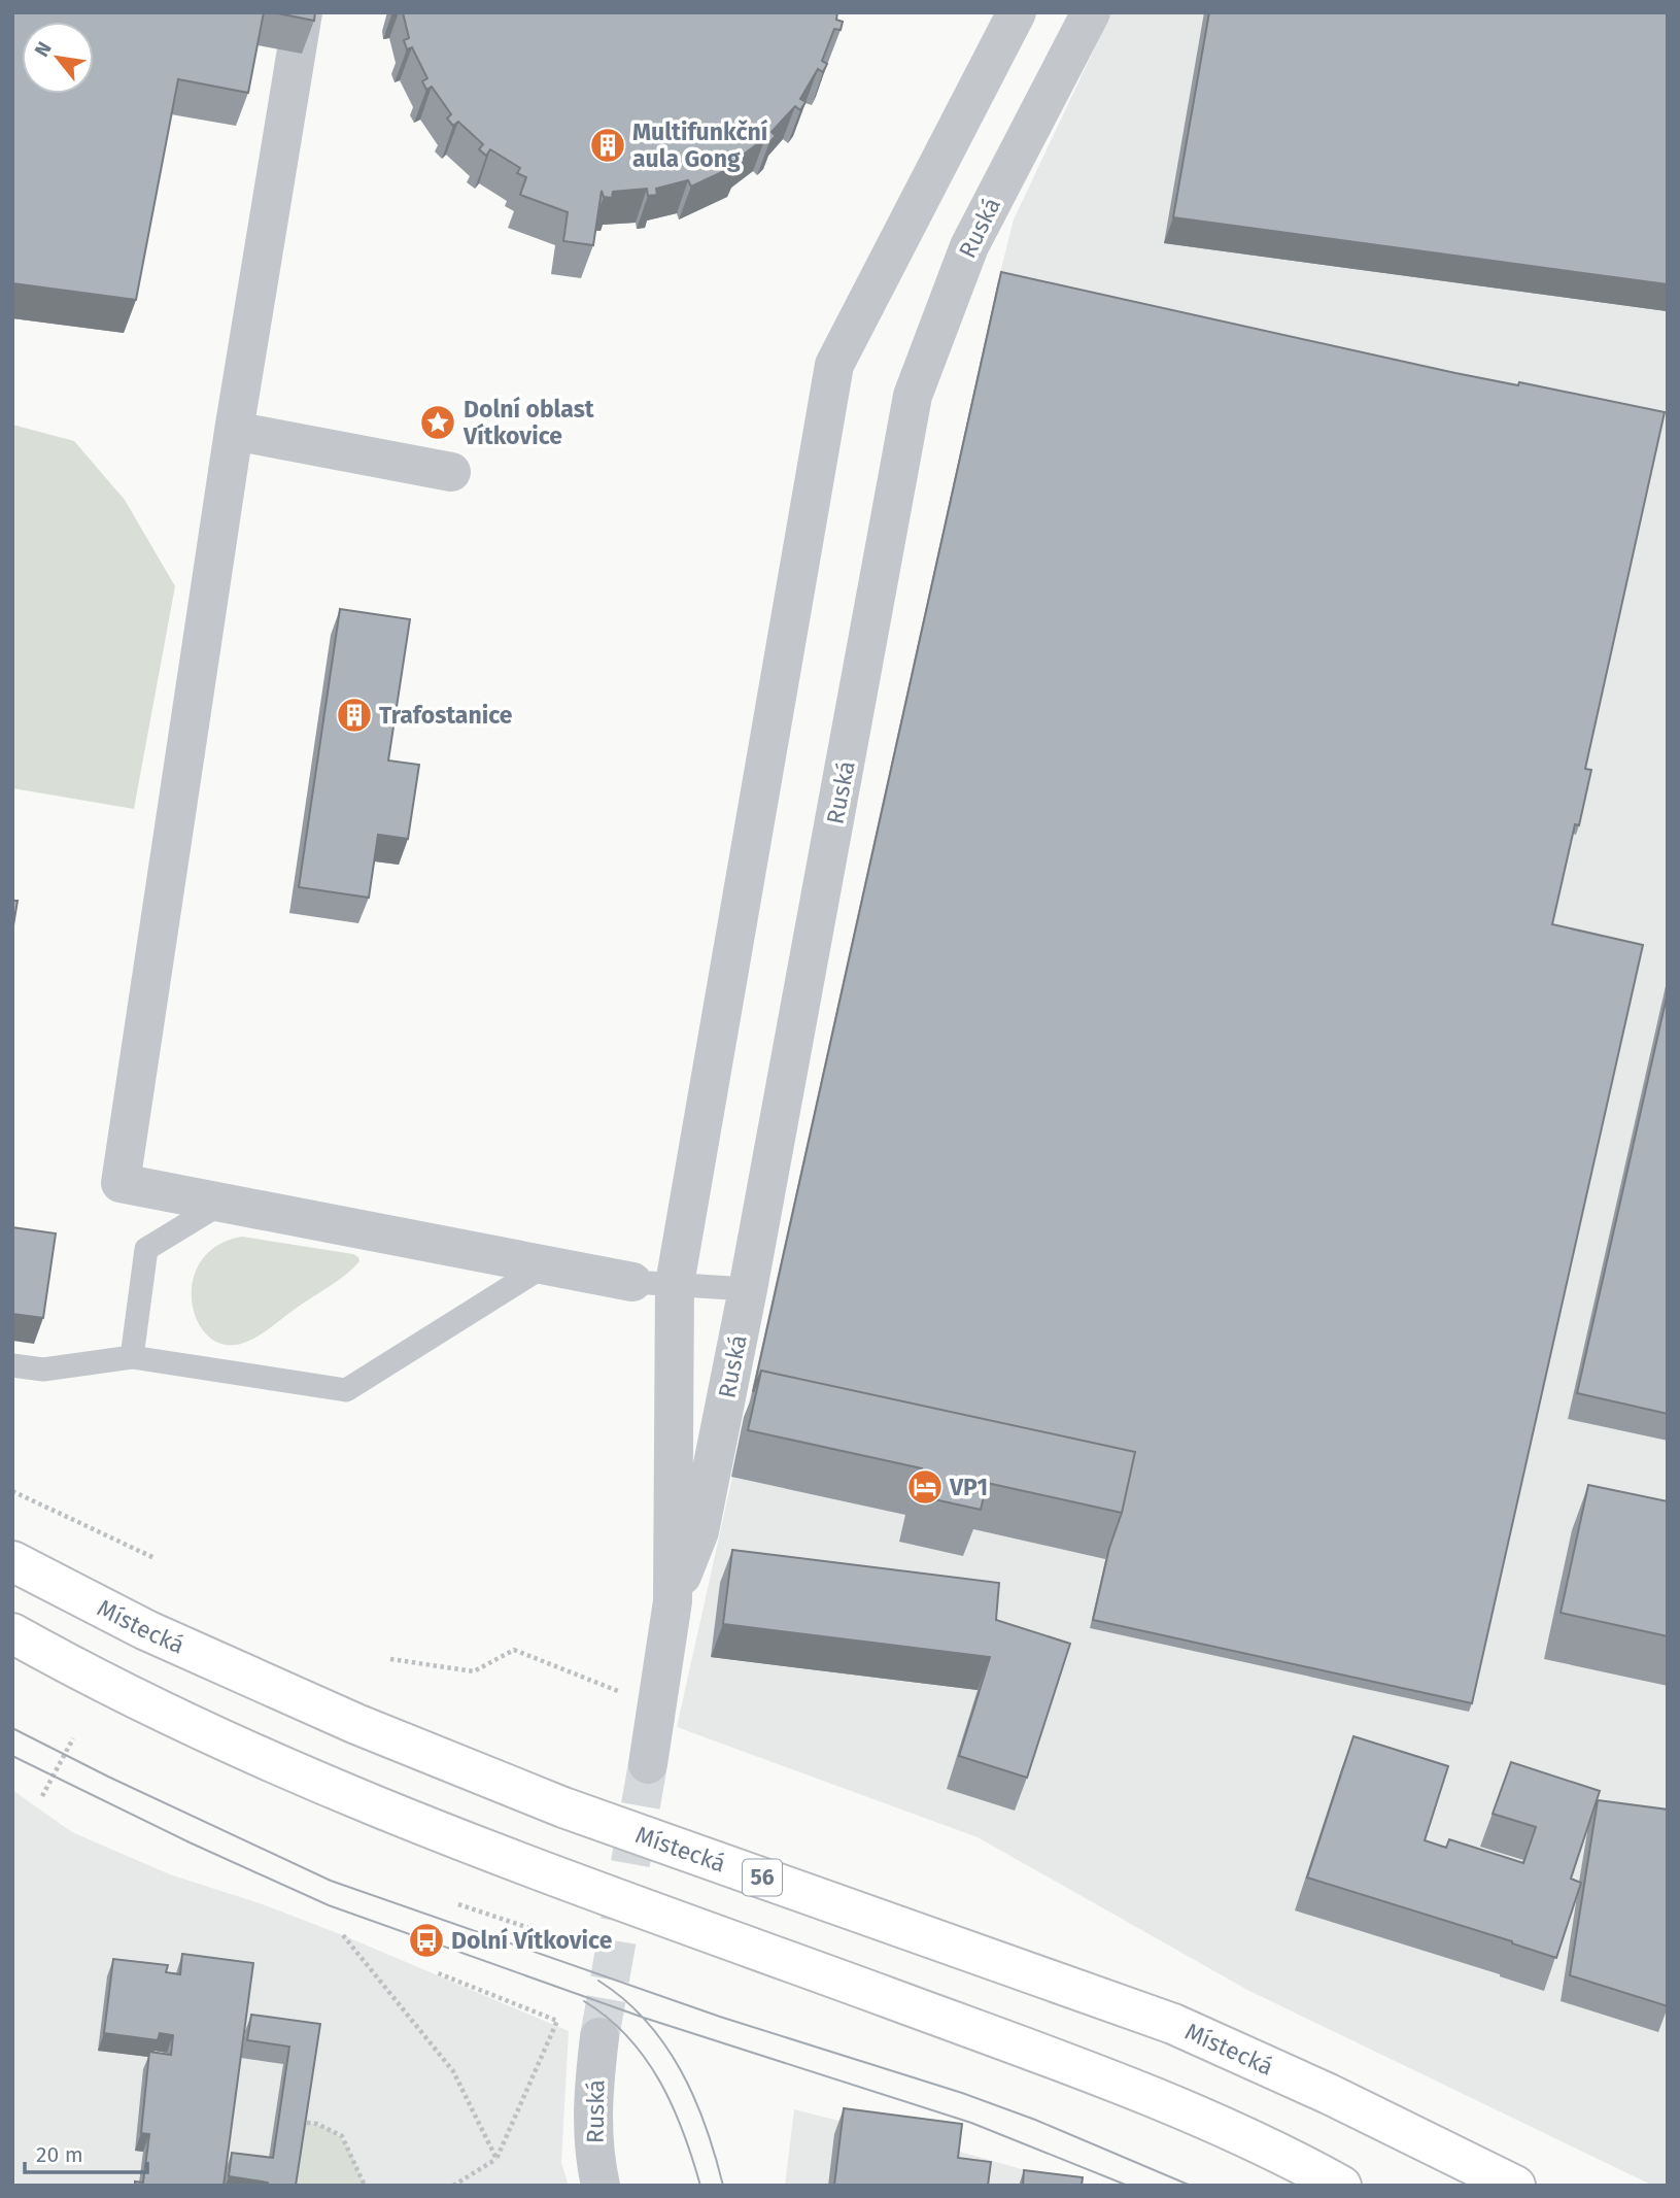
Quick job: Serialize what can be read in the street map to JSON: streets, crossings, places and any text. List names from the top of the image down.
{
  "streets": {
    "highway": ["Místecká", "56"],
    "street": ["Ruská"]
  },
  "places": {
    "building": ["Multifunkční aula Gong", "Trafostanice"],
    "place": ["Dolní oblast Vítkovice"],
    "hotel": ["VP1"],
    "bus stop": ["Dolní Vítkovice"]
  },
  "scale_bar": "20 m",
  "north": "top left"
}
